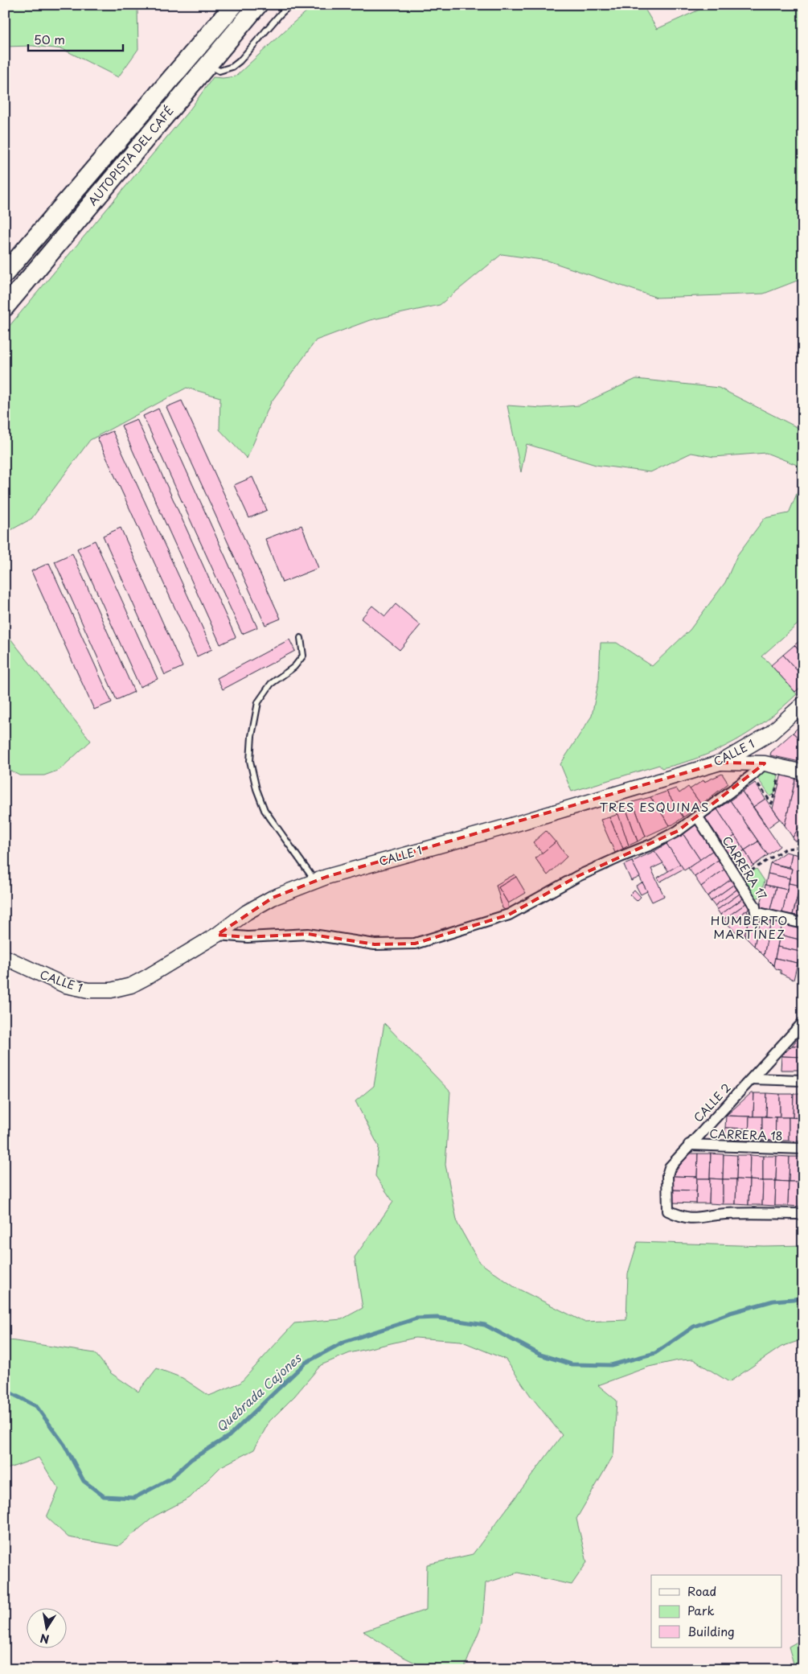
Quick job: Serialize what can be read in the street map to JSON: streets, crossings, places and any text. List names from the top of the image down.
{
  "streets": {
    "highway": ["AUTOPISTA DEL CAFÉ"],
    "street": [
      "CALLE 1",
      "CARRERA 17",
      "CALLE 2",
      "CARRERA 18"
    ]
  },
  "crossings": [
    ["CALLE 1", "CARRERA 17"],
    ["CALLE 2", "CARRERA 18"]
  ],
  "districts": ["TRES ESQUINAS", "HUMBERTO MARTÍNEZ"],
  "water": ["Quebrada Cajones"],
  "legend": ["Road", "Park", "Building"],
  "scale_bar": "50 m",
  "north": "bottom"
}
